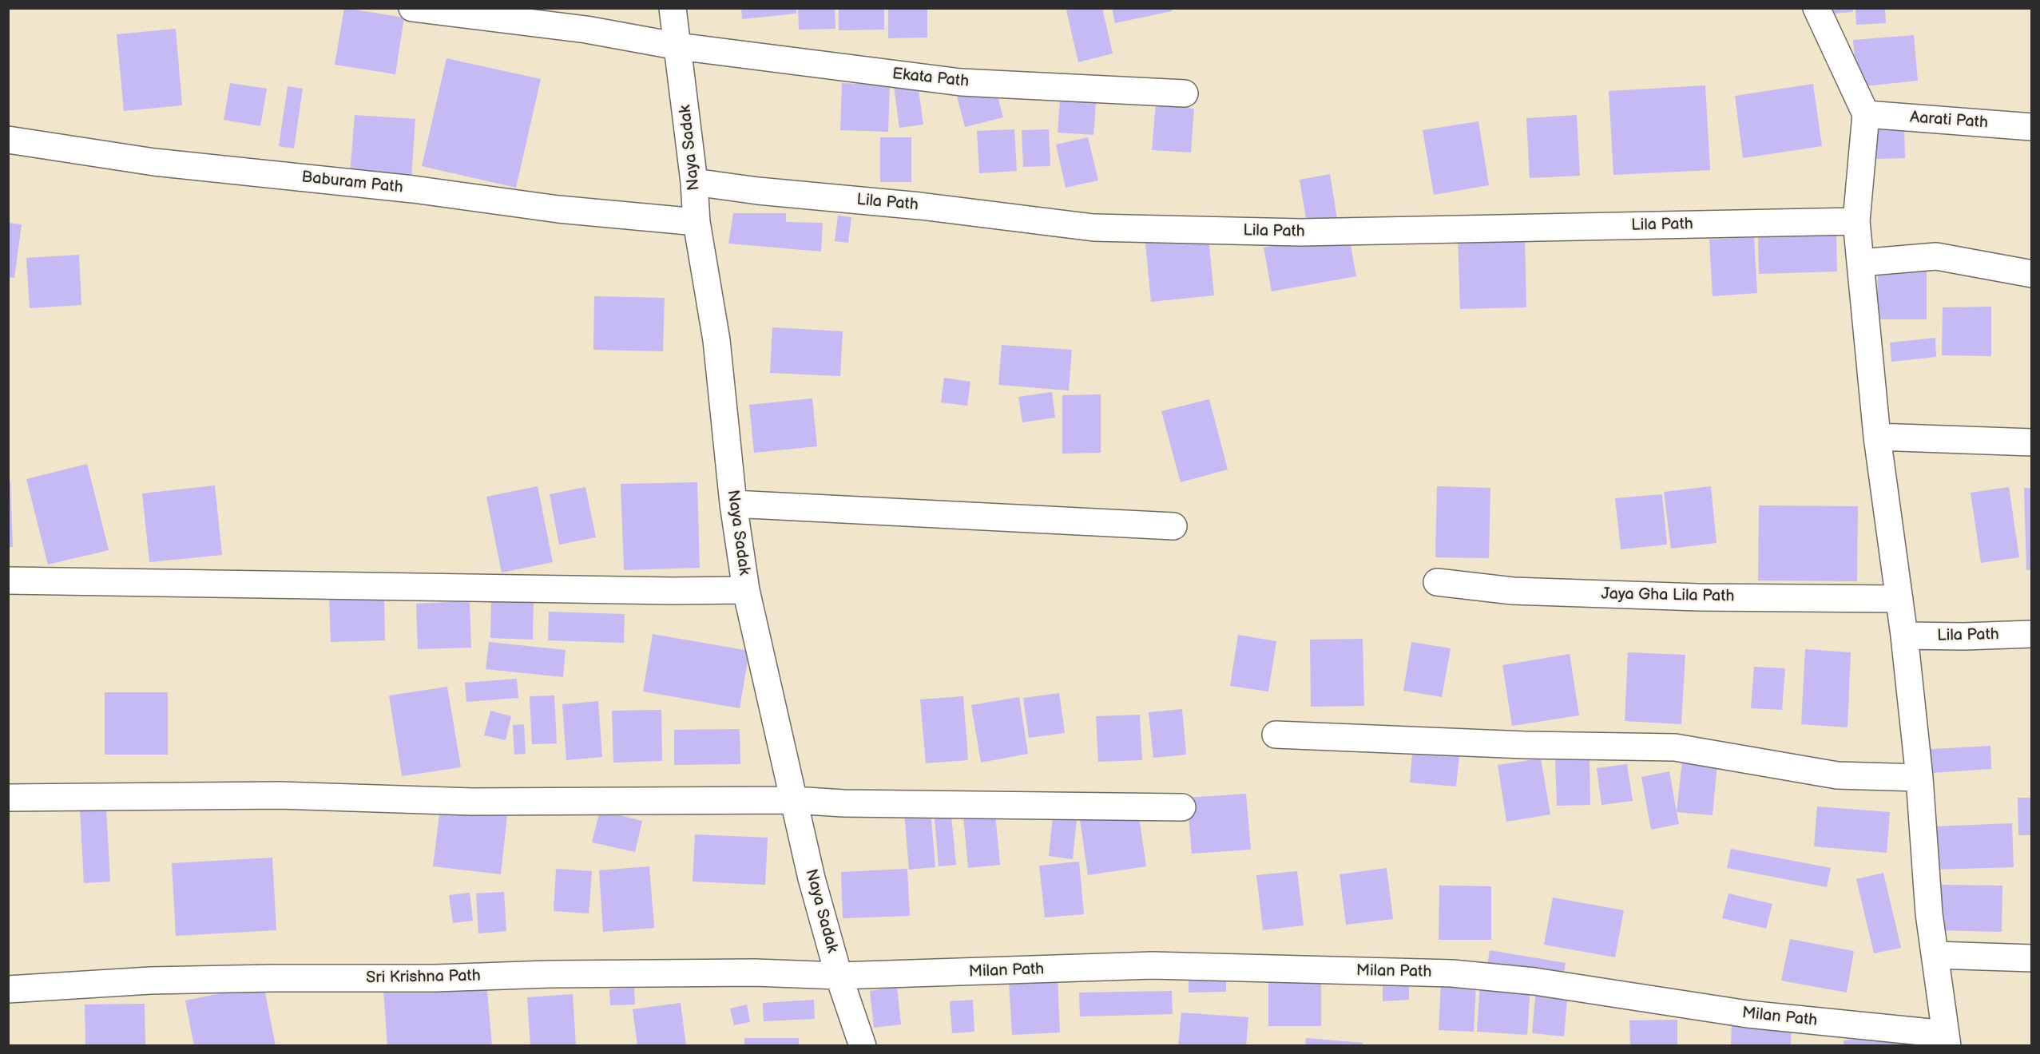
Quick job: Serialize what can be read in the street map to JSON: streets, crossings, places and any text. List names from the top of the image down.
{
  "streets": {
    "street": [
      "Ekata Path",
      "Aarati Path",
      "Naya Sadak",
      "Baburam Path",
      "Lila Path",
      "Jaya Gha Lila Path",
      "Milan Path",
      "Sri Krishna Path"
    ]
  },
  "crossings": [
    ["Ekata Path", "Naya Sadak"],
    ["Naya Sadak", "Baburam Path"],
    ["Naya Sadak", "Lila Path"],
    ["Naya Sadak", "Milan Path"],
    ["Naya Sadak", "Sri Krishna Path"],
    ["Milan Path", "Sri Krishna Path"]
  ]
}
